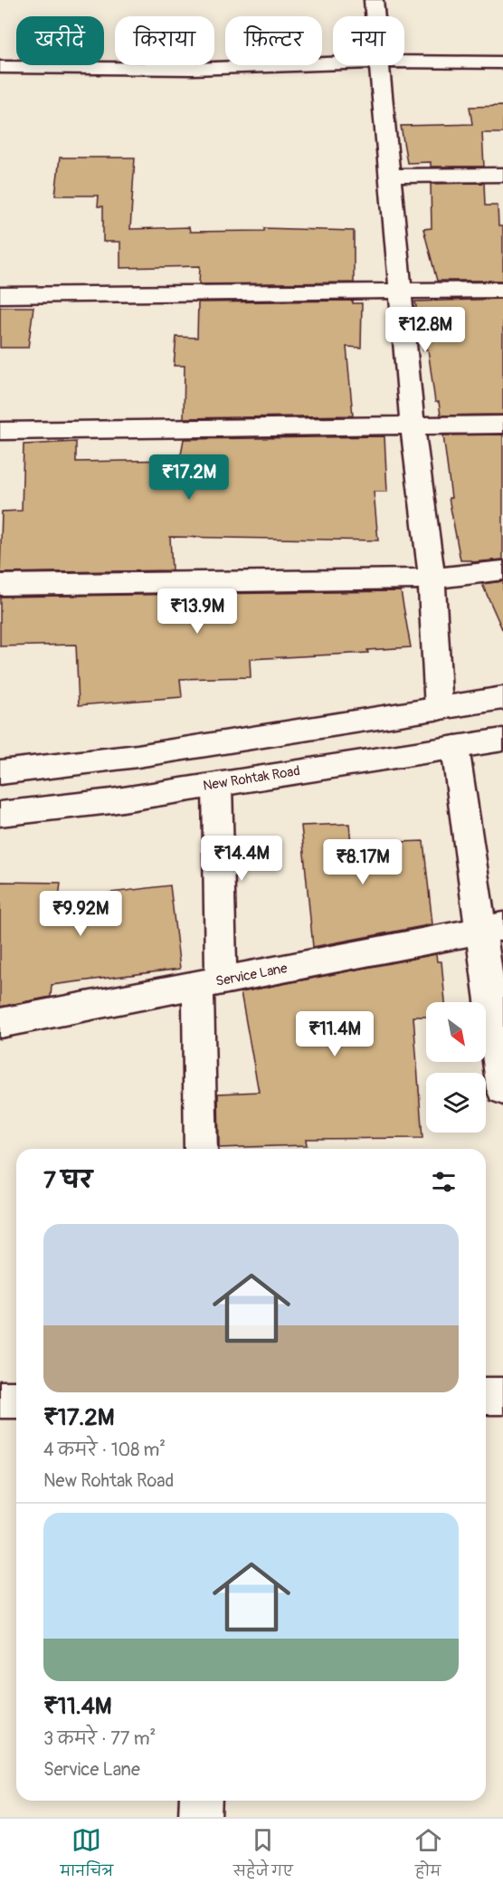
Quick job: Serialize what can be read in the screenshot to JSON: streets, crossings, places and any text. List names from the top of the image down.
{
  "streets": {
    "street": ["New Rohtak Road", "Service Lane"]
  },
  "north": "bottom right",
  "page": {
    "chip": [
      "खरीदें",
      "किराया",
      "फ़िल्टर",
      "नया"
    ],
    "price": [
      "₹12.8M",
      "₹17.2M",
      "₹13.9M",
      "₹14.4M",
      "₹8.17M",
      "₹9.92M",
      "₹11.4M"
    ],
    "heading": "7 घर",
    "list": [
      {
        "name": "₹17.2M",
        "note": "4 कमरे · 108 m² · New Rohtak Road"
      },
      {
        "name": "₹11.4M",
        "note": "3 कमरे · 77 m² · Service Lane"
      }
    ],
    "tabs": ["मानचित्र", "सहेजे गए", "होम"]
  }
}
